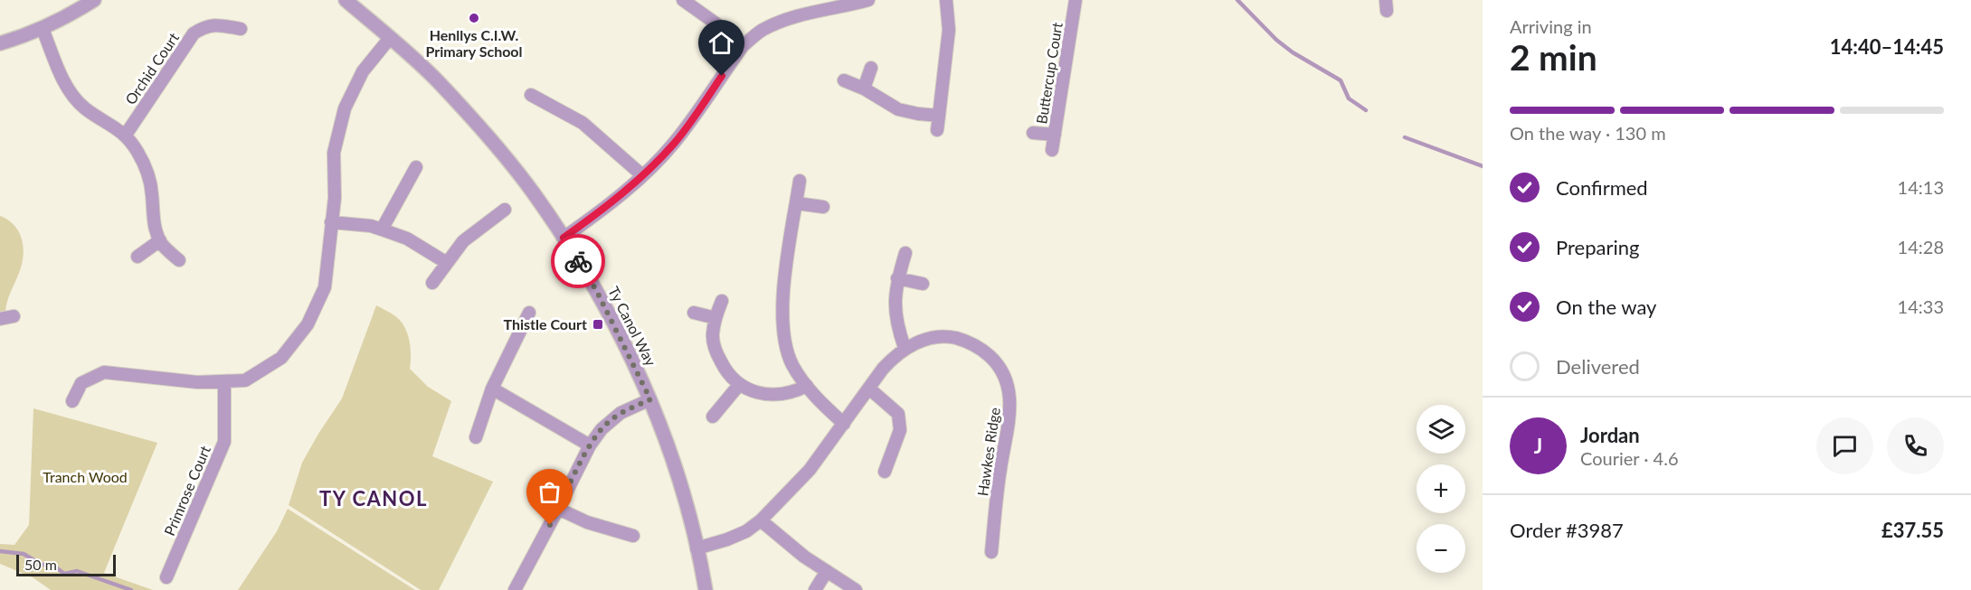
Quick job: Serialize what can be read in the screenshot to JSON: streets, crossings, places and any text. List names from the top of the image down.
{
  "streets": {
    "street": [
      "Orchid Court",
      "Buttercup Court",
      "Ty Canol Way",
      "Hawkes Ridge",
      "Primrose Court"
    ]
  },
  "crossings": [
    ["Ty Canol Way", "Hawkes Ridge"]
  ],
  "districts": ["TY CANOL"],
  "parks": ["Tranch Wood"],
  "places": {
    "other": ["Henllys C.I.W. Primary School"],
    "transit": ["Thistle Court"]
  },
  "scale_bar": "50 m",
  "page": {
    "heading": ["2 min", "Arriving in", "14:40–14:45"],
    "panel": [
      "Jordan",
      "Courier · 4.6",
      "Order #3987",
      "£37.55"
    ],
    "bar": "On the way · 130 m",
    "list": [
      ["Confirmed", "14:13"],
      ["Preparing", "14:28"],
      ["On the way", "14:33"],
      "Delivered"
    ],
    "map_buttons": ["+", "−"],
    "round": "J",
    "scale": "50 m"
  }
}
